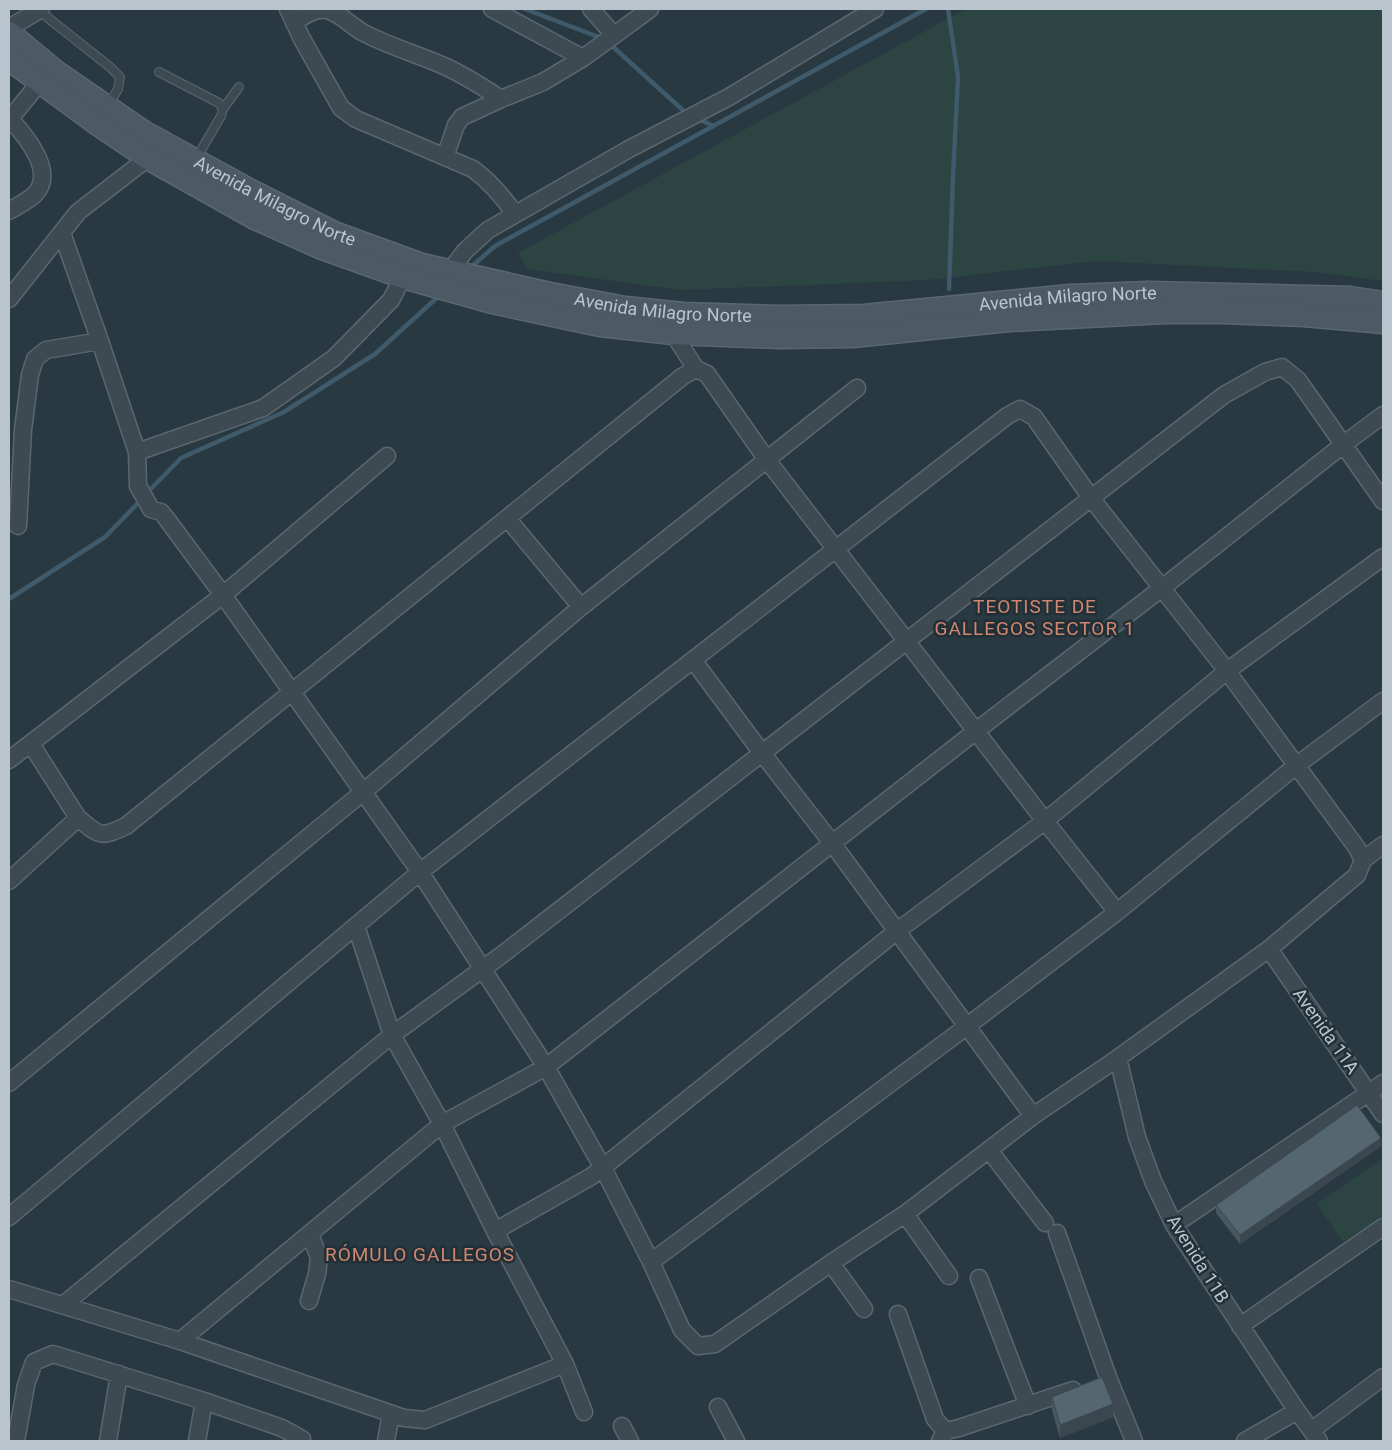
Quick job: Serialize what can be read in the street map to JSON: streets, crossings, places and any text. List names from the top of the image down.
{
  "streets": {
    "main road": ["Avenida Milagro Norte"],
    "street": ["Avenida 11A", "Avenida 11B"]
  },
  "districts": ["TEOTISTE DE GALLEGOS SECTOR 1", "RÓMULO GALLEGOS"]
}
